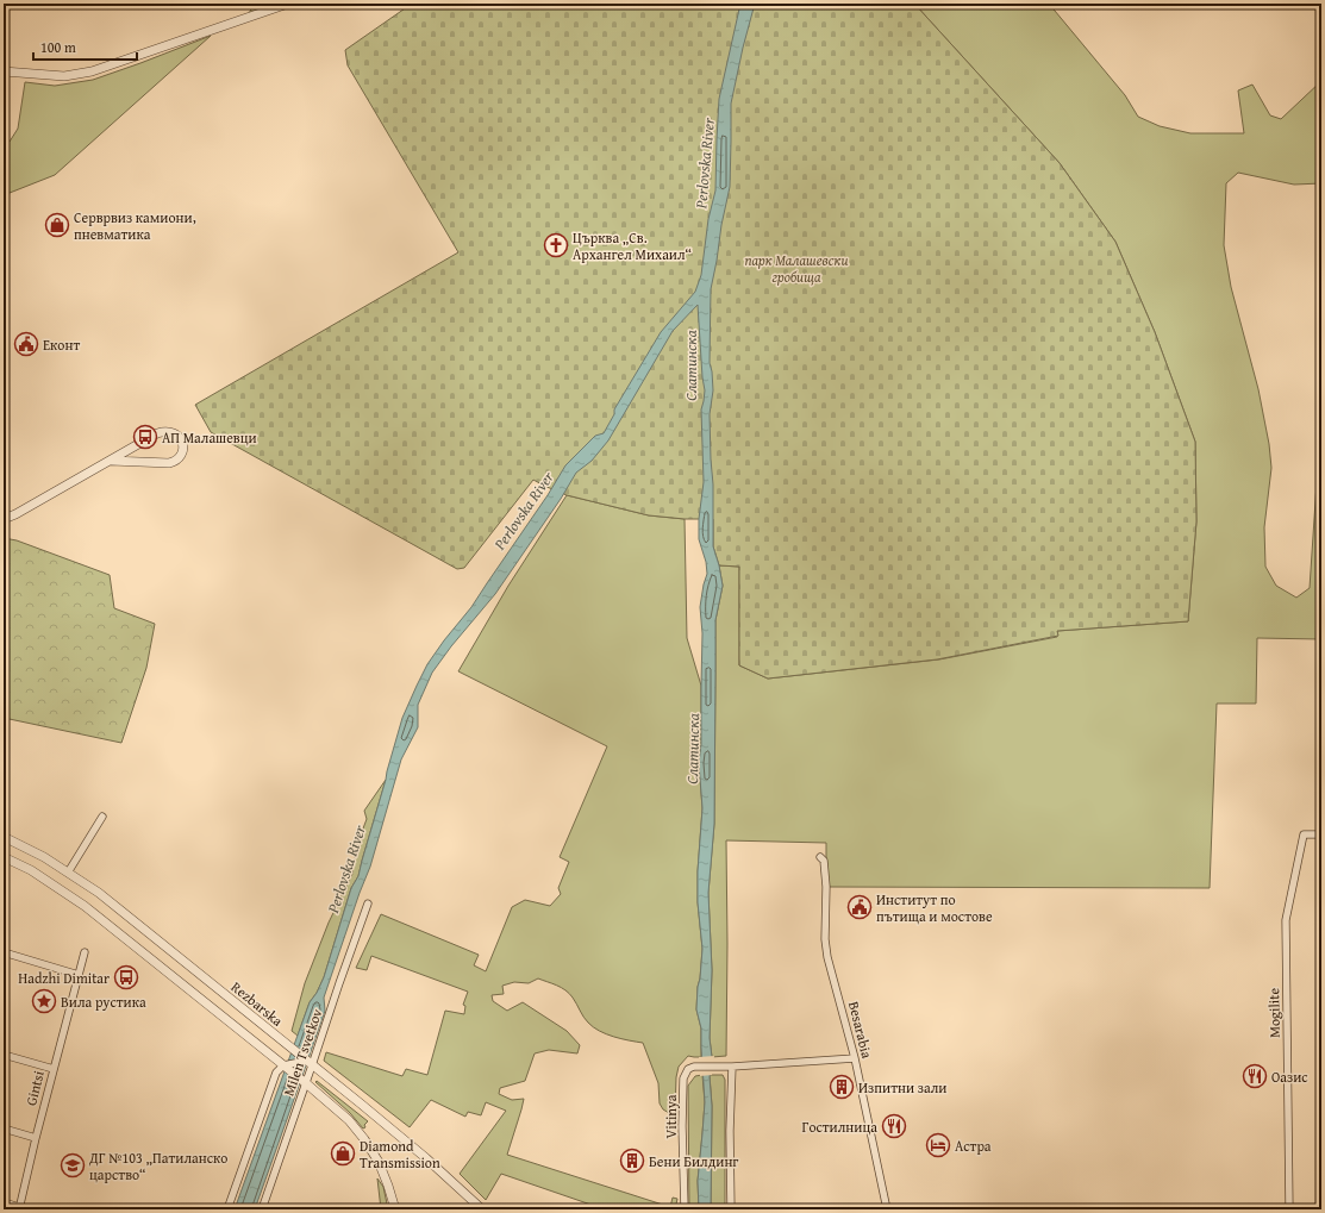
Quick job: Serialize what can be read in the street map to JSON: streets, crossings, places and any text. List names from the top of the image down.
{
  "streets": {
    "street": [
      "Rezbarska",
      "Mogilite",
      "Besarabia",
      "Milen Tsvetkov",
      "Gintsi",
      "Vitinya"
    ]
  },
  "crossings": [
    ["Rezbarska", "Milen Tsvetkov"],
    ["Besarabia", "Vitinya"]
  ],
  "water": ["Perlovska River", "Слатинска"],
  "parks": ["парк Малашевски гробища"],
  "places": {
    "shop": ["Серврвиз камиони, пневматика", "Diamond Transmission"],
    "church": ["Църква „Св. Архангел Михаил“"],
    "public building": ["Еконт", "Институт по пътища и мостове"],
    "bus stop": ["АП Малашевци", "Hadzhi Dimitar"],
    "place": ["Вила рустика"],
    "restaurant": ["Оазис", "Гостилница"],
    "building": ["Изпитни зали", "Бени Билдинг"],
    "hotel": ["Астра"],
    "school or university": ["ДГ №103 „Патиланско царство“"]
  },
  "scale_bar": "100 m"
}
